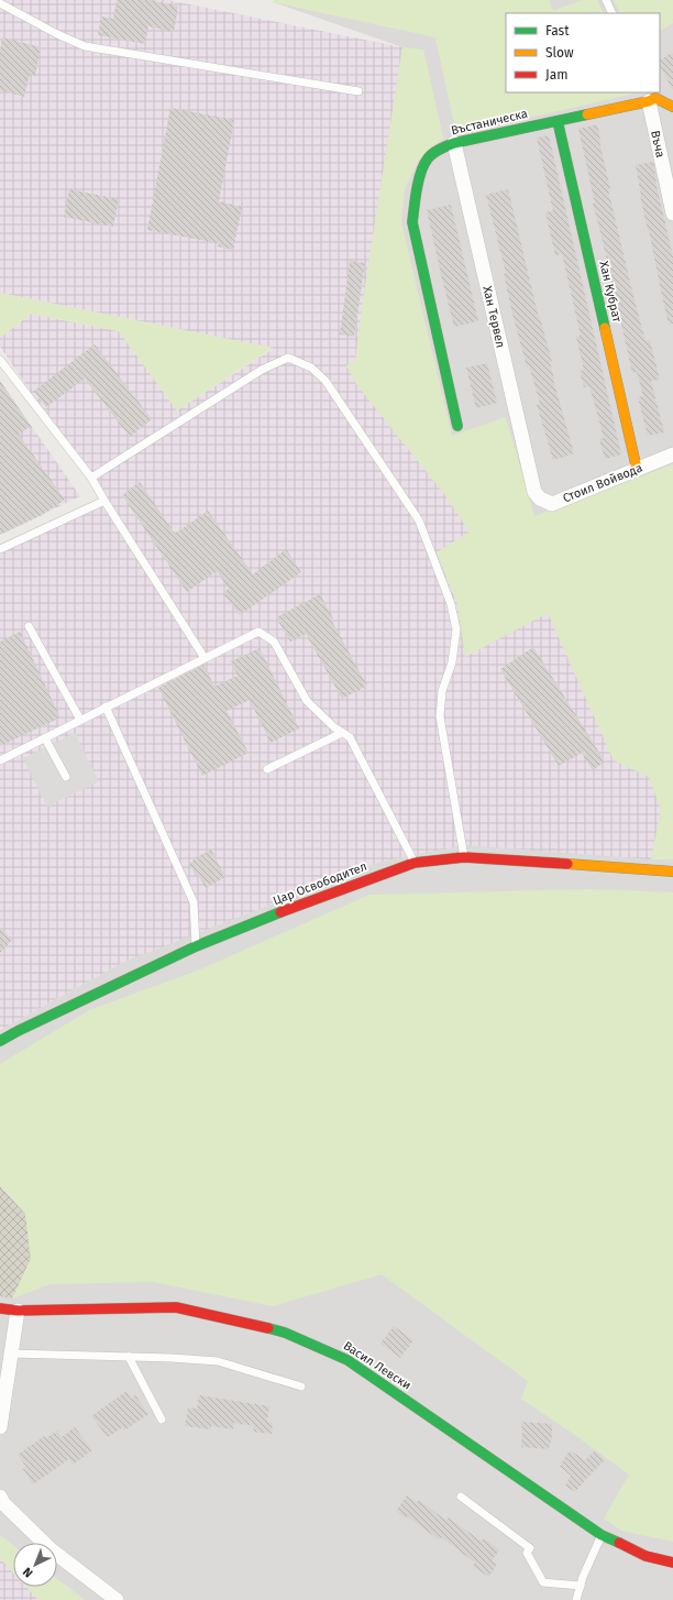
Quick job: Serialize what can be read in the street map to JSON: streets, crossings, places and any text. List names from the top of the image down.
{
  "streets": {
    "street": [
      "Въстаническа",
      "Въча",
      "Хан Кубрат",
      "Хан Тервел",
      "Стоил Войвода",
      "Цар Освободител",
      "Васил Левски"
    ]
  },
  "crossings": [
    ["Въстаническа", "Въча"],
    ["Въстаническа", "Хан Кубрат"],
    ["Въстаническа", "Хан Тервел"],
    ["Хан Кубрат", "Стоил Войвода"],
    ["Хан Тервел", "Стоил Войвода"]
  ],
  "legend": ["Fast", "Slow", "Jam"],
  "north": "bottom left"
}
